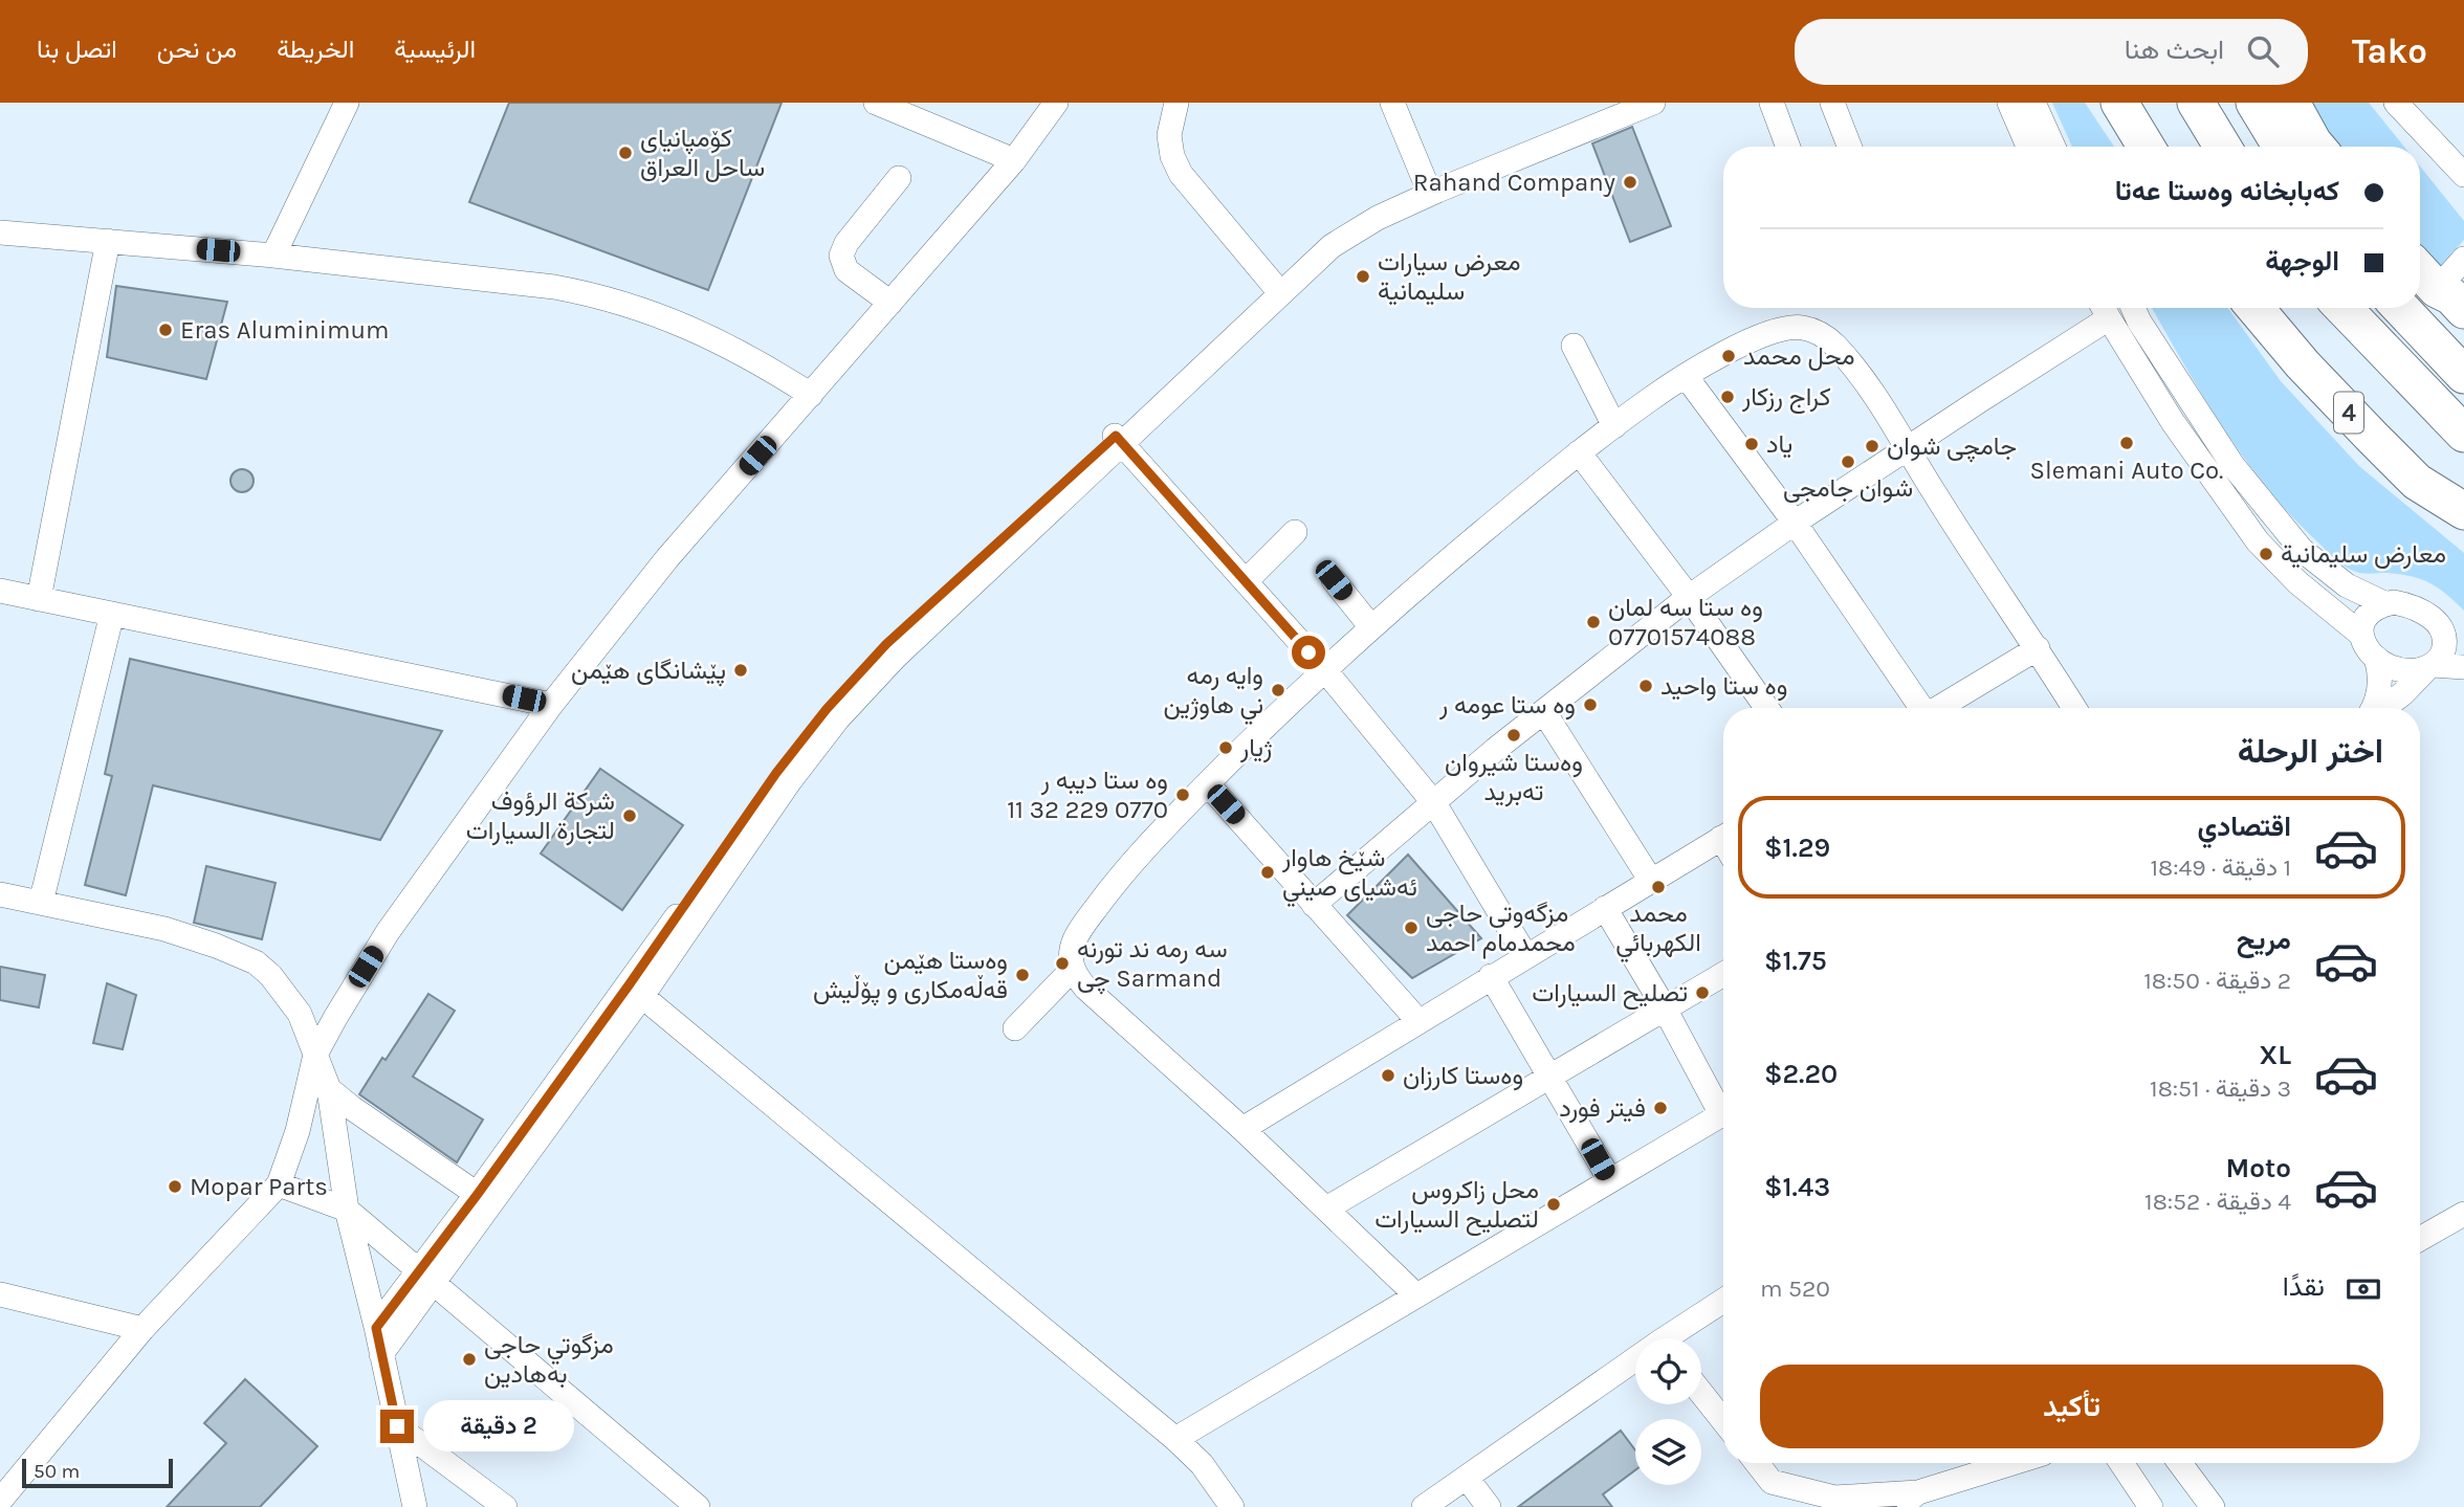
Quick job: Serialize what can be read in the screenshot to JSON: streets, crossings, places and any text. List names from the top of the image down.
{
  "streets": {
    "highway": ["4"]
  },
  "places": [
    "کۆمپانیای ساحل العراق",
    "Rahand Company",
    "معرض سيارات سليمانية",
    "Eras Aluminimum",
    "محل محمد",
    "كراج رزكار",
    "Slemani Auto Co.",
    "ياد",
    "جامچی شوان",
    "شوان جامجی",
    "معارض سليمانية",
    "وه ستا سه لمان 07701574088",
    "پێشانگای هێمن",
    "وه ستا واحید",
    "وايه رمه ني هاوژين",
    "وه ستا عومه ر",
    "وەستا شیروان تەبرید",
    "ژیار",
    "وه ستا دیبه ر 11 32 229 0770",
    "شركة الرؤوف لتجارة السيارات",
    "شێخ هاوار ئەشیای صيني",
    "محمد الكهربائي",
    "مزگەوتی حاجی محمدمام احمد",
    "سه رمه ند تورنه چی Sarmand",
    "وەستا هێمن قەڵەمکاری و پۆڵیش",
    "تصليح السيارات",
    "وەستا کارزان",
    "فيتر فورد",
    "Mopar Parts",
    "محل زاكروس لتصليح السيارات",
    "مزگوتي حاجی بەهادین"
  ],
  "scale_bar": "50 m",
  "page": {
    "header": "Tako",
    "search": "ابحث هنا",
    "nav": [
      "الرئيسية",
      "الخريطة",
      "من نحن",
      "اتصل بنا"
    ],
    "banner": ["کەبابخانە وەستا عەتا", "الوجهة"],
    "heading": "اختر الرحلة",
    "list": [
      {
        "name": "اقتصادي",
        "note": "1 دقيقة · 18:49",
        "value": "$1.29"
      },
      {
        "name": "مريح",
        "note": "2 دقيقة · 18:50",
        "value": "$1.75"
      },
      {
        "name": "XL",
        "note": "3 دقيقة · 18:51",
        "value": "$2.20"
      },
      {
        "name": "Moto",
        "note": "4 دقيقة · 18:52",
        "value": "$1.43"
      }
    ],
    "pay": ["نقدًا", "520 m"],
    "buttons": "تأكيد",
    "bubble": "2 دقيقة",
    "scale": "50 m"
  }
}
